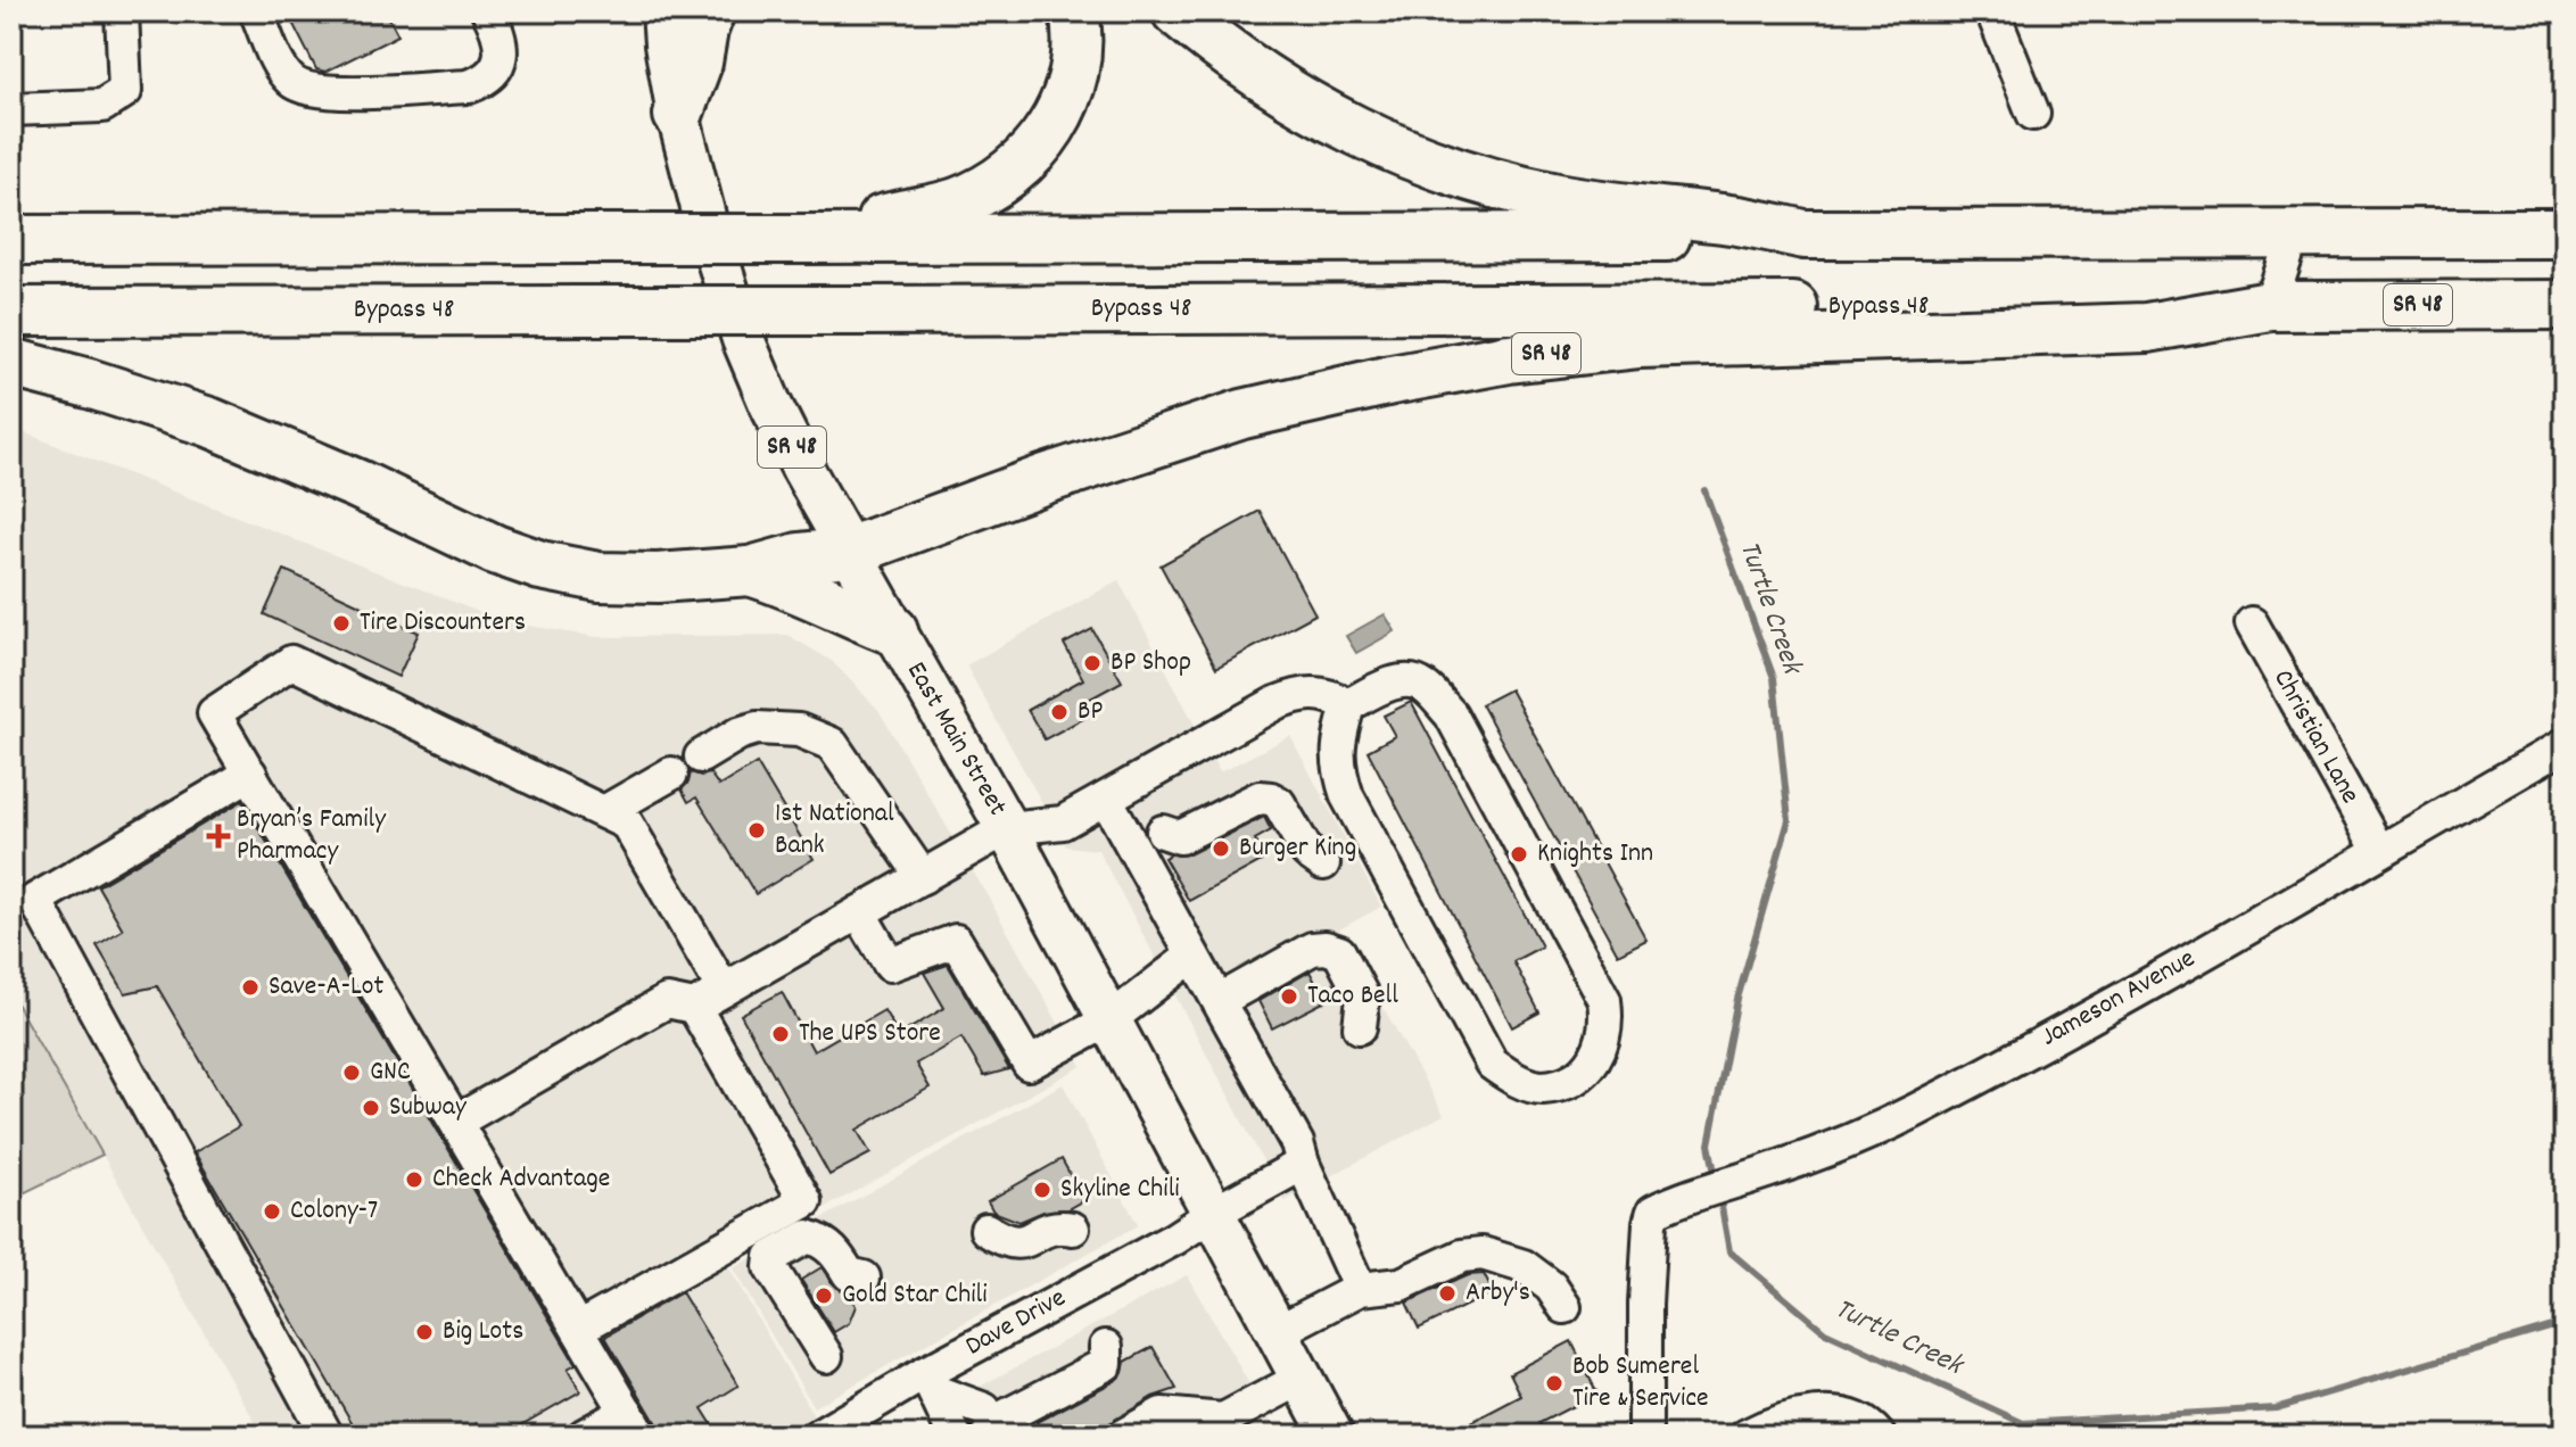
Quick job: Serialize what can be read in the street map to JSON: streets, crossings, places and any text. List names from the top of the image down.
{
  "streets": {
    "highway": ["SR 48", "Bypass 48"],
    "main road": ["East Main Street"],
    "street": ["Christian Lane", "Jameson Avenue", "Dave Drive"]
  },
  "crossings": [
    ["SR 48", "Bypass 48"],
    ["SR 48", "East Main Street"],
    ["Christian Lane", "Jameson Avenue"],
    ["East Main Street", "Dave Drive"]
  ],
  "water": ["Turtle Creek"],
  "places": {
    "other": [
      "Tire Discounters",
      "BP Shop",
      "BP",
      "1st National Bank",
      "Burger King",
      "Knights Inn",
      "Save-A-Lot",
      "Taco Bell",
      "The UPS Store",
      "GNC",
      "Subway",
      "Check Advantage",
      "Skyline Chili",
      "Colony-7",
      "Arby's",
      "Gold Star Chili",
      "Big Lots",
      "Bob Sumerel Tire & Service"
    ],
    "health": ["Bryan’s Family Pharmacy"]
  }
}
